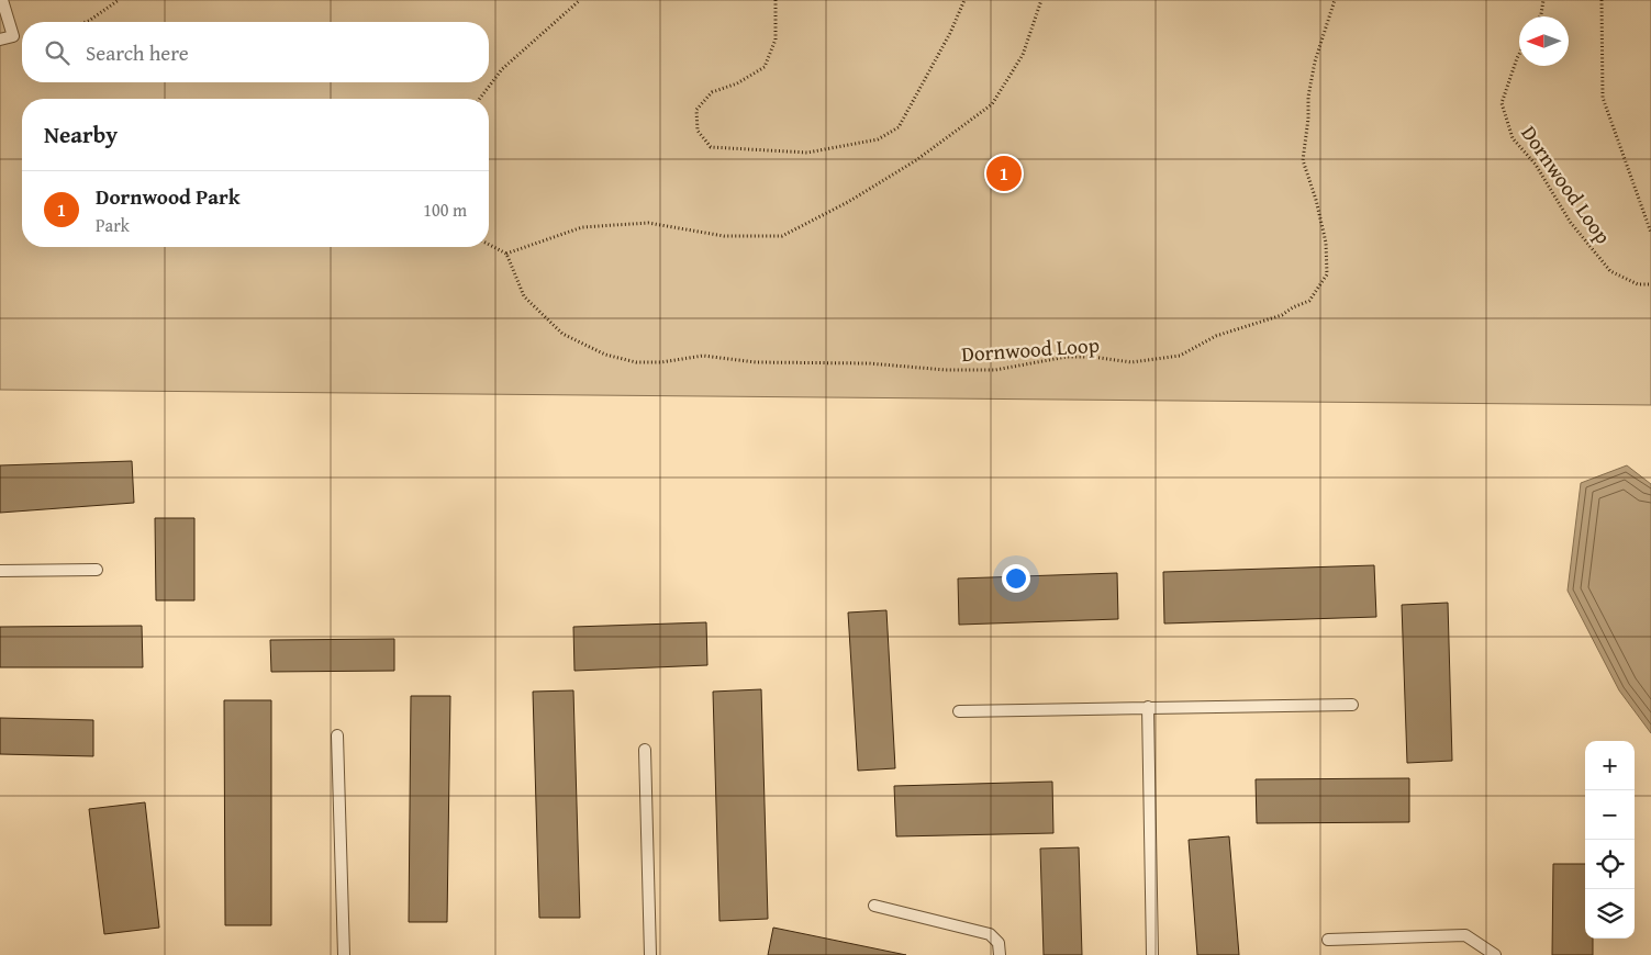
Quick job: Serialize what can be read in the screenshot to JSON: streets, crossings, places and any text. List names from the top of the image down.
{
  "streets": {
    "path": ["Dornwood Loop"]
  },
  "north": "left",
  "page": {
    "search": "Search here",
    "heading": "Nearby",
    "pins": "1",
    "list": [
      {
        "mark": "1",
        "name": "Dornwood Park",
        "note": "Park",
        "value": "100 m"
      }
    ],
    "map_buttons": ["+", "−"]
  }
}
